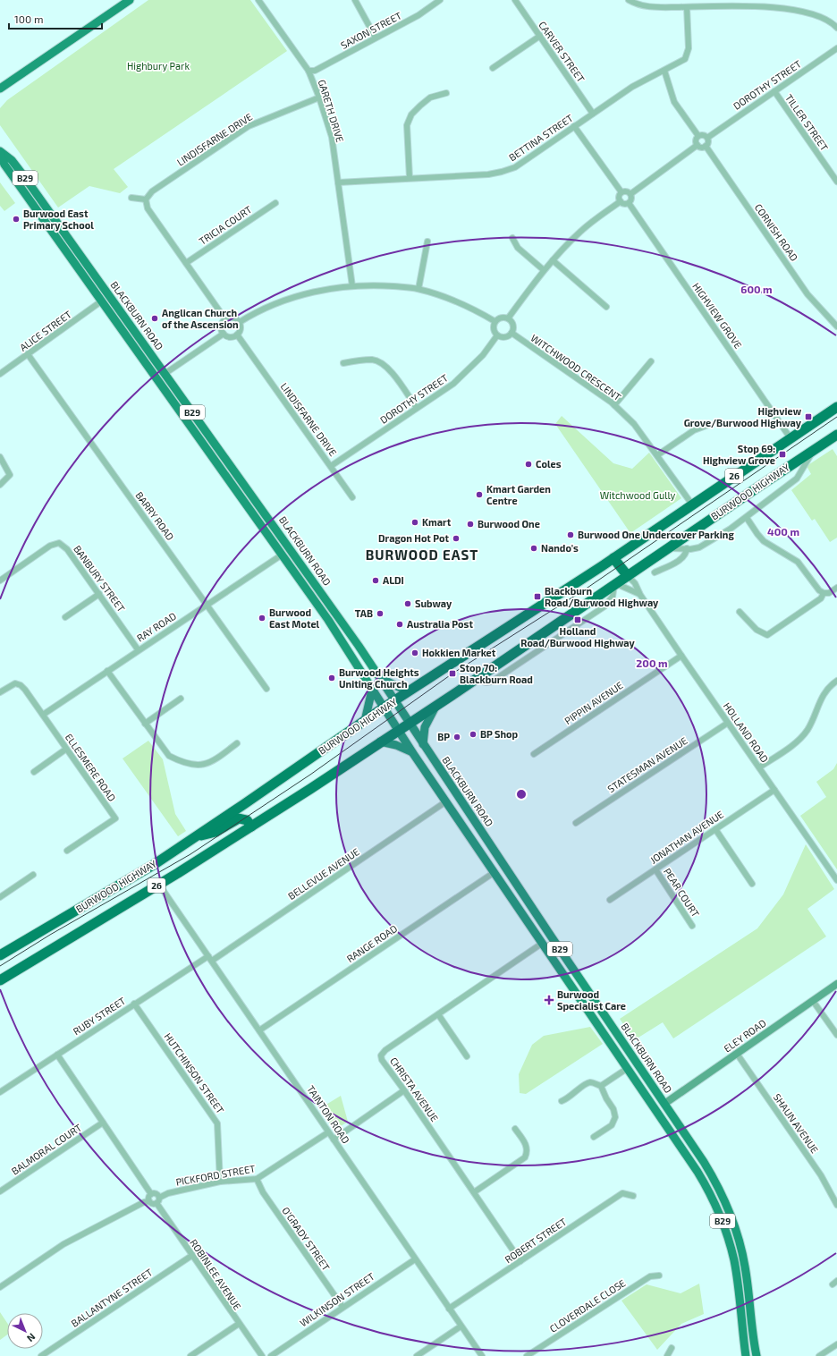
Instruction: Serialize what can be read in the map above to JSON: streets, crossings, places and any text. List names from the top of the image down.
{
  "streets": {
    "highway": ["26", "BURWOOD HIGHWAY"],
    "main road": ["B29", "BLACKBURN ROAD", "ELEY ROAD"],
    "street": [
      "SAXON STREET",
      "CARVER STREET",
      "DOROTHY STREET",
      "GARETH DRIVE",
      "TILLER STREET",
      "BETTINA STREET",
      "LINDISFARNE DRIVE",
      "TRICIA COURT",
      "CORNISH ROAD",
      "HIGHVIEW GROVE",
      "ALICE STREET",
      "WITCHWOOD CRESCENT",
      "BARRY ROAD",
      "BANBURY STREET",
      "RAY ROAD",
      "PIPPIN AVENUE",
      "HOLLAND ROAD",
      "STATESMAN AVENUE",
      "ELLESMERE ROAD",
      "JONATHAN AVENUE",
      "BELLEVUE AVENUE",
      "PEAR COURT",
      "RANGE ROAD",
      "RUBY STREET",
      "HUTCHINSON STREET",
      "CHRISTA AVENUE",
      "TAINTON ROAD",
      "SHAUN AVENUE",
      "BALMORAL COURT",
      "PICKFORD STREET",
      "O'GRADY STREET",
      "ROBERT STREET",
      "ROBINLEE AVENUE",
      "BALLANTYNE STREET",
      "WILKINSON STREET",
      "CLOVERDALE CLOSE"
    ]
  },
  "crossings": [
    ["SAXON STREET", "GARETH DRIVE"],
    ["CARVER STREET", "BETTINA STREET"],
    ["DOROTHY STREET", "TILLER STREET"],
    ["DOROTHY STREET", "LINDISFARNE DRIVE"],
    ["DOROTHY STREET", "CORNISH ROAD"],
    ["DOROTHY STREET", "WITCHWOOD CRESCENT"],
    ["GARETH DRIVE", "BETTINA STREET"],
    ["GARETH DRIVE", "LINDISFARNE DRIVE"],
    ["BLACKBURN ROAD", "ALICE STREET"],
    ["BLACKBURN ROAD", "BURWOOD HIGHWAY"],
    ["BLACKBURN ROAD", "RAY ROAD"],
    ["BLACKBURN ROAD", "BELLEVUE AVENUE"],
    ["BLACKBURN ROAD", "RANGE ROAD"],
    ["BLACKBURN ROAD", "ELEY ROAD"],
    ["BLACKBURN ROAD", "CHRISTA AVENUE"],
    ["HIGHVIEW GROVE", "BURWOOD HIGHWAY"],
    ["ALICE STREET", "BARRY ROAD"],
    ["WITCHWOOD CRESCENT", "BURWOOD HIGHWAY"],
    ["BURWOOD HIGHWAY", "HOLLAND ROAD"],
    ["BURWOOD HIGHWAY", "TAINTON ROAD"],
    ["BARRY ROAD", "RAY ROAD"],
    ["BANBURY STREET", "RAY ROAD"],
    ["RAY ROAD", "ELLESMERE ROAD"],
    ["PIPPIN AVENUE", "HOLLAND ROAD"],
    ["HOLLAND ROAD", "STATESMAN AVENUE"],
    ["HOLLAND ROAD", "JONATHAN AVENUE"],
    ["JONATHAN AVENUE", "PEAR COURT"],
    ["BELLEVUE AVENUE", "RUBY STREET"],
    ["BELLEVUE AVENUE", "TAINTON ROAD"],
    ["RANGE ROAD", "TAINTON ROAD"],
    ["RUBY STREET", "HUTCHINSON STREET"],
    ["RUBY STREET", "TAINTON ROAD"],
    ["ELEY ROAD", "SHAUN AVENUE"],
    ["HUTCHINSON STREET", "PICKFORD STREET"],
    ["CHRISTA AVENUE", "ROBERT STREET"],
    ["TAINTON ROAD", "PICKFORD STREET"],
    ["TAINTON ROAD", "ROBERT STREET"],
    ["TAINTON ROAD", "WILKINSON STREET"],
    ["PICKFORD STREET", "O'GRADY STREET"],
    ["PICKFORD STREET", "ROBINLEE AVENUE"],
    ["O'GRADY STREET", "WILKINSON STREET"],
    ["ROBINLEE AVENUE", "BALLANTYNE STREET"]
  ],
  "districts": ["BURWOOD EAST"],
  "parks": ["Highbury Park", "Witchwood Gully"],
  "places": {
    "other": [
      "Burwood East Primary School",
      "Anglican Church of the Ascension",
      "Coles",
      "Kmart Garden Centre",
      "Kmart",
      "Burwood One",
      "Burwood One Undercover Parking",
      "Dragon Hot Pot",
      "Nando's",
      "ALDI",
      "Subway",
      "TAB",
      "Burwood East Motel",
      "Australia Post",
      "Hokkien Market",
      "Burwood Heights Uniting Church",
      "BP Shop",
      "BP"
    ],
    "transit": [
      "Highview Grove/Burwood Highway",
      "Stop 69: Highview Grove",
      "Blackburn Road/Burwood Highway",
      "Holland Road/Burwood Highway",
      "Stop 70: Blackburn Road"
    ],
    "health": ["Burwood Specialist Care"]
  },
  "scale_bar": "100 m",
  "north": "bottom right",
  "rings": ["600 m", "400 m", "200 m"]
}
